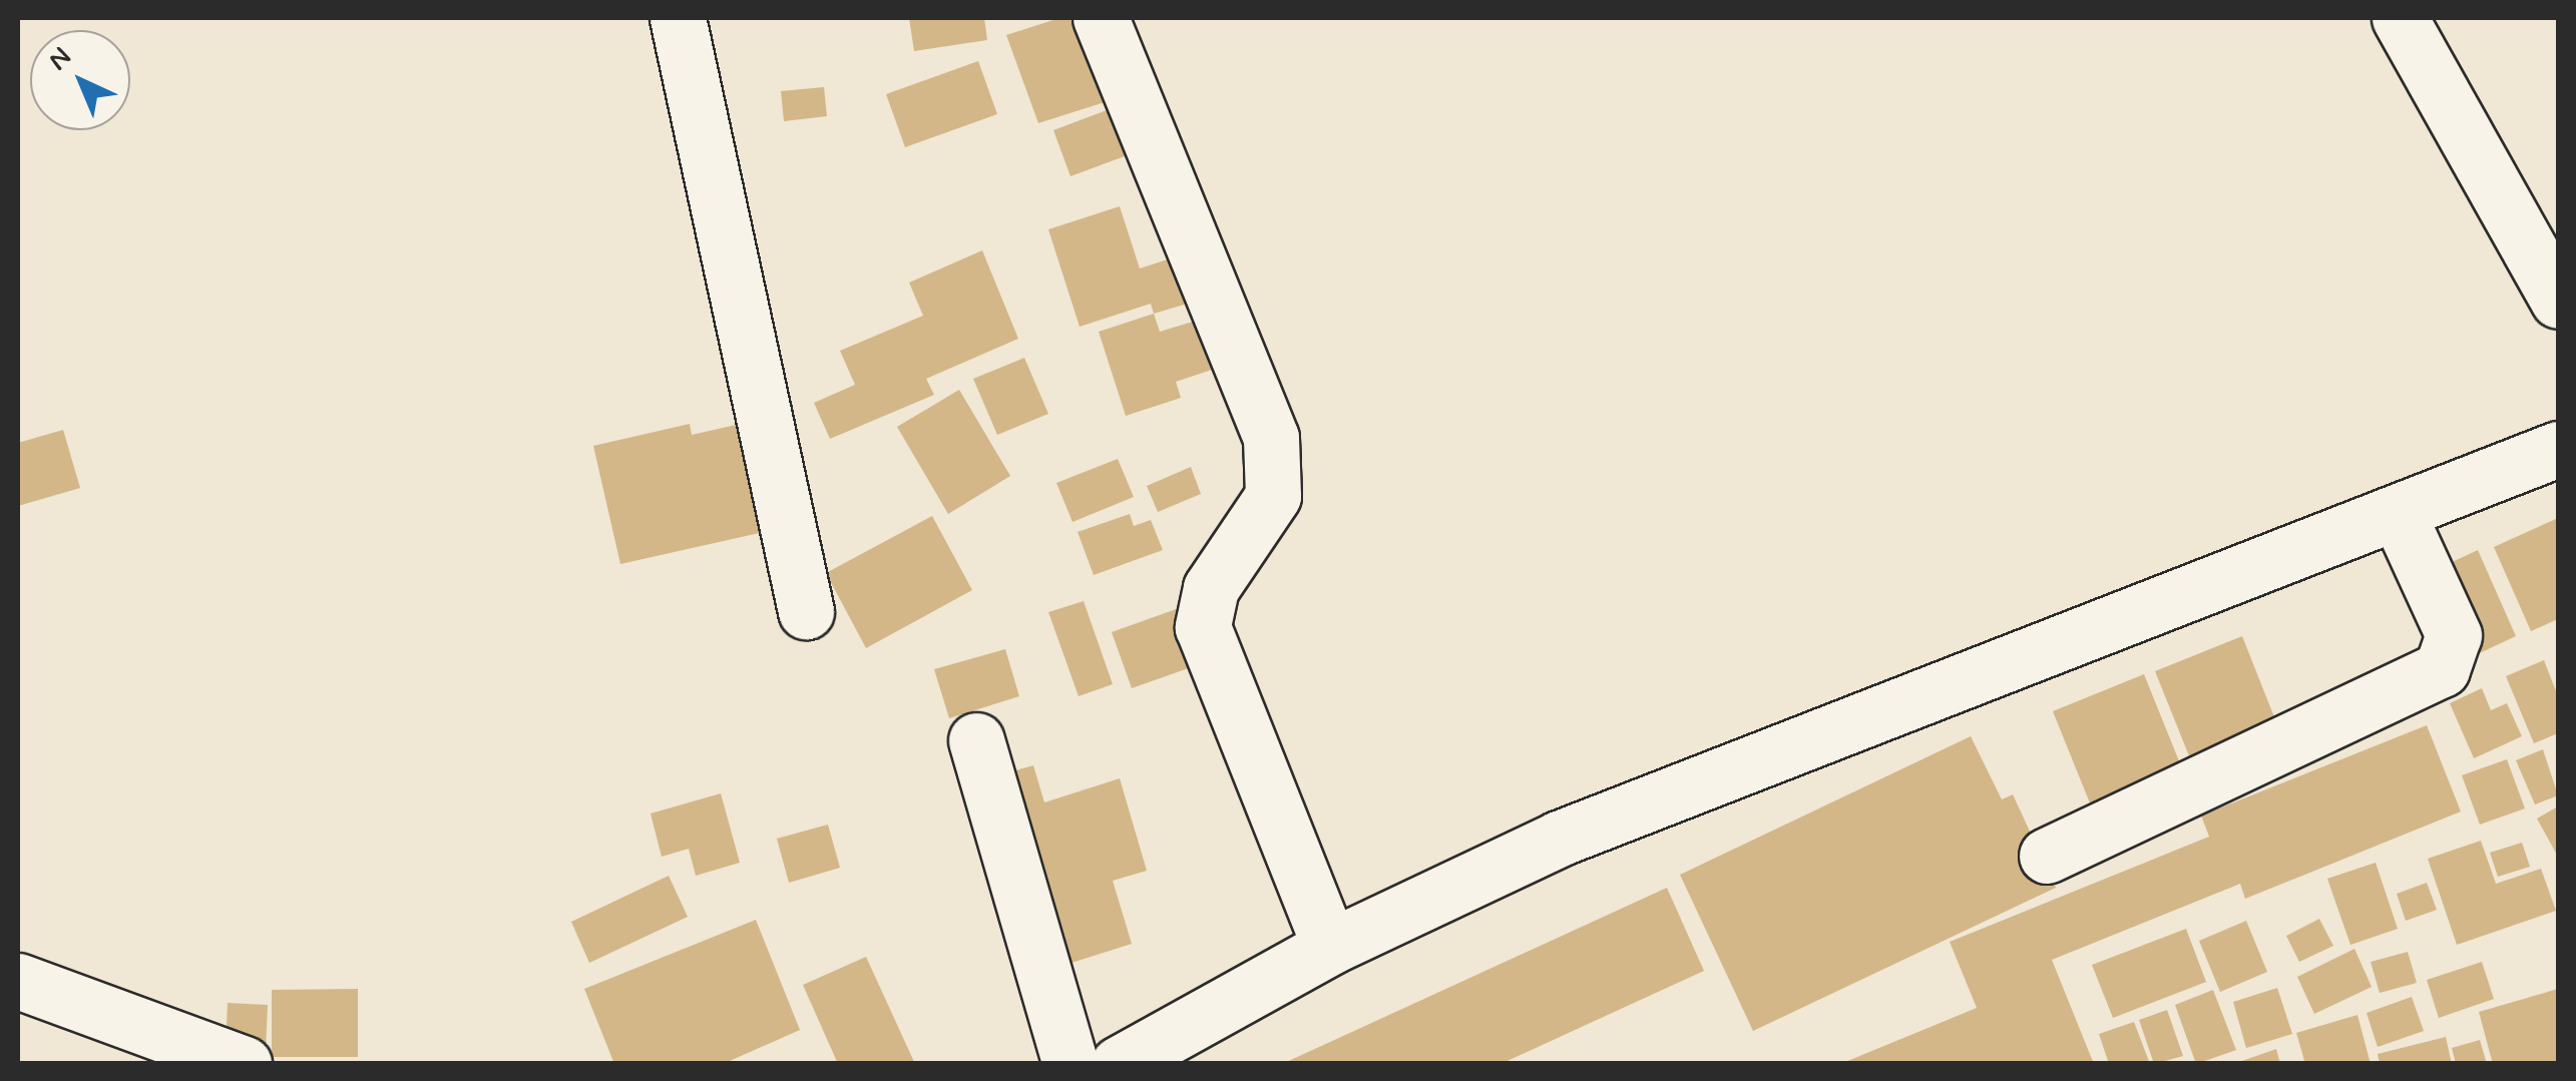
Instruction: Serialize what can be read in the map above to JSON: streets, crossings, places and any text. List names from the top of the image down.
{
  "north": "top left"
}
